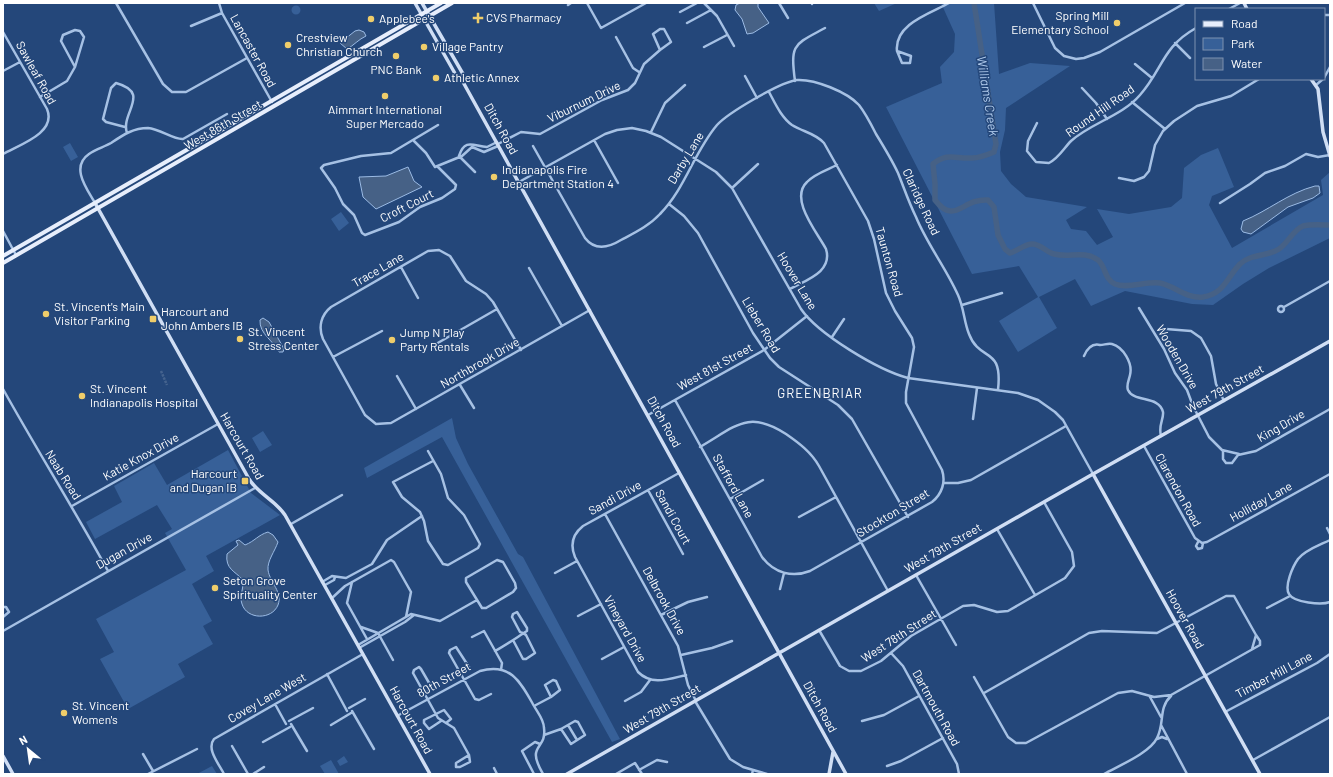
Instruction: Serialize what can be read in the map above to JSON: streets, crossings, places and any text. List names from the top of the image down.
{
  "streets": {
    "main road": [
      "West 86th Street",
      "Ditch Road",
      "West 79th Street",
      "Harcourt Road",
      "Hoover Road"
    ],
    "street": [
      "Lancaster Road",
      "Sawleaf Road",
      "Viburnum Drive",
      "Round Hill Road",
      "Darby Lane",
      "Claridge Road",
      "Croft Court",
      "Taunton Road",
      "Trace Lane",
      "Hoover Lane",
      "Lieber Road",
      "Wooden Drive",
      "Northbrook Drive",
      "West 81st Street",
      "King Drive",
      "Katie Knox Drive",
      "Naab Road",
      "Stafford Lane",
      "Clarendon Road",
      "Sandi Drive",
      "Holliday Lane",
      "Stockton Street",
      "Sandi Court",
      "Dugan Drive",
      "Delbrook Drive",
      "Vineyard Drive",
      "West 78th Street",
      "Timber Mill Lane",
      "80th Street",
      "Covey Lane West",
      "Dartmouth Road"
    ]
  },
  "crossings": [
    ["Lancaster Road", "West 86th Street"],
    ["Viburnum Drive", "Ditch Road"],
    ["West 86th Street", "Ditch Road"],
    ["West 86th Street", "Harcourt Road"],
    ["Ditch Road", "Hoover Lane"],
    ["Ditch Road", "Northbrook Drive"],
    ["Ditch Road", "West 81st Street"],
    ["Ditch Road", "West 79th Street"],
    ["Ditch Road", "Sandi Drive"],
    ["Darby Lane", "Claridge Road"],
    ["Darby Lane", "Taunton Road"],
    ["Darby Lane", "Hoover Lane"],
    ["Darby Lane", "Lieber Road"],
    ["Claridge Road", "Hoover Lane"],
    ["Taunton Road", "Hoover Lane"],
    ["Taunton Road", "Stockton Street"],
    ["Trace Lane", "Northbrook Drive"],
    ["Hoover Lane", "West 81st Street"],
    ["Hoover Lane", "West 79th Street"],
    ["Hoover Lane", "Stockton Street"],
    ["Hoover Lane", "Hoover Road"],
    ["Lieber Road", "West 81st Street"],
    ["Lieber Road", "Stockton Street"],
    ["Wooden Drive", "West 79th Street"],
    ["Wooden Drive", "King Drive"],
    ["West 81st Street", "Stafford Lane"],
    ["West 79th Street", "King Drive"],
    ["West 79th Street", "Clarendon Road"],
    ["West 79th Street", "Delbrook Drive"],
    ["West 79th Street", "Hoover Road"],
    ["West 79th Street", "West 78th Street"],
    ["Harcourt Road", "Katie Knox Drive"],
    ["Harcourt Road", "Dugan Drive"],
    ["Harcourt Road", "80th Street"],
    ["Harcourt Road", "Covey Lane West"],
    ["Katie Knox Drive", "Naab Road"],
    ["Naab Road", "Dugan Drive"],
    ["Stafford Lane", "Stockton Street"],
    ["Clarendon Road", "Holliday Lane"],
    ["Sandi Drive", "Sandi Court"],
    ["Sandi Drive", "Delbrook Drive"],
    ["Sandi Drive", "Vineyard Drive"],
    ["Hoover Road", "Timber Mill Lane"],
    ["West 78th Street", "Dartmouth Road"]
  ],
  "districts": ["GREENBRIAR"],
  "water": ["Williams Creek"],
  "places": {
    "health": ["CVS Pharmacy"],
    "other": [
      "Applebee's",
      "Spring Mill Elementary School",
      "Crestview Christian Church",
      "Village Pantry",
      "PNC Bank",
      "Athletic Annex",
      "Aimmart International Super Mercado",
      "Indianapolis Fire Department Station 4",
      "St. Vincent's Main Visitor Parking",
      "St. Vincent Stress Center",
      "Jump N Play Party Rentals",
      "St. Vincent Indianapolis Hospital",
      "Seton Grove Spirituality Center",
      "St. Vincent Women's"
    ],
    "transit": ["Harcourt and John Ambers IB", "Harcourt and Dugan IB"]
  },
  "legend": ["Road", "Park", "Water"],
  "north": "top left"
}
